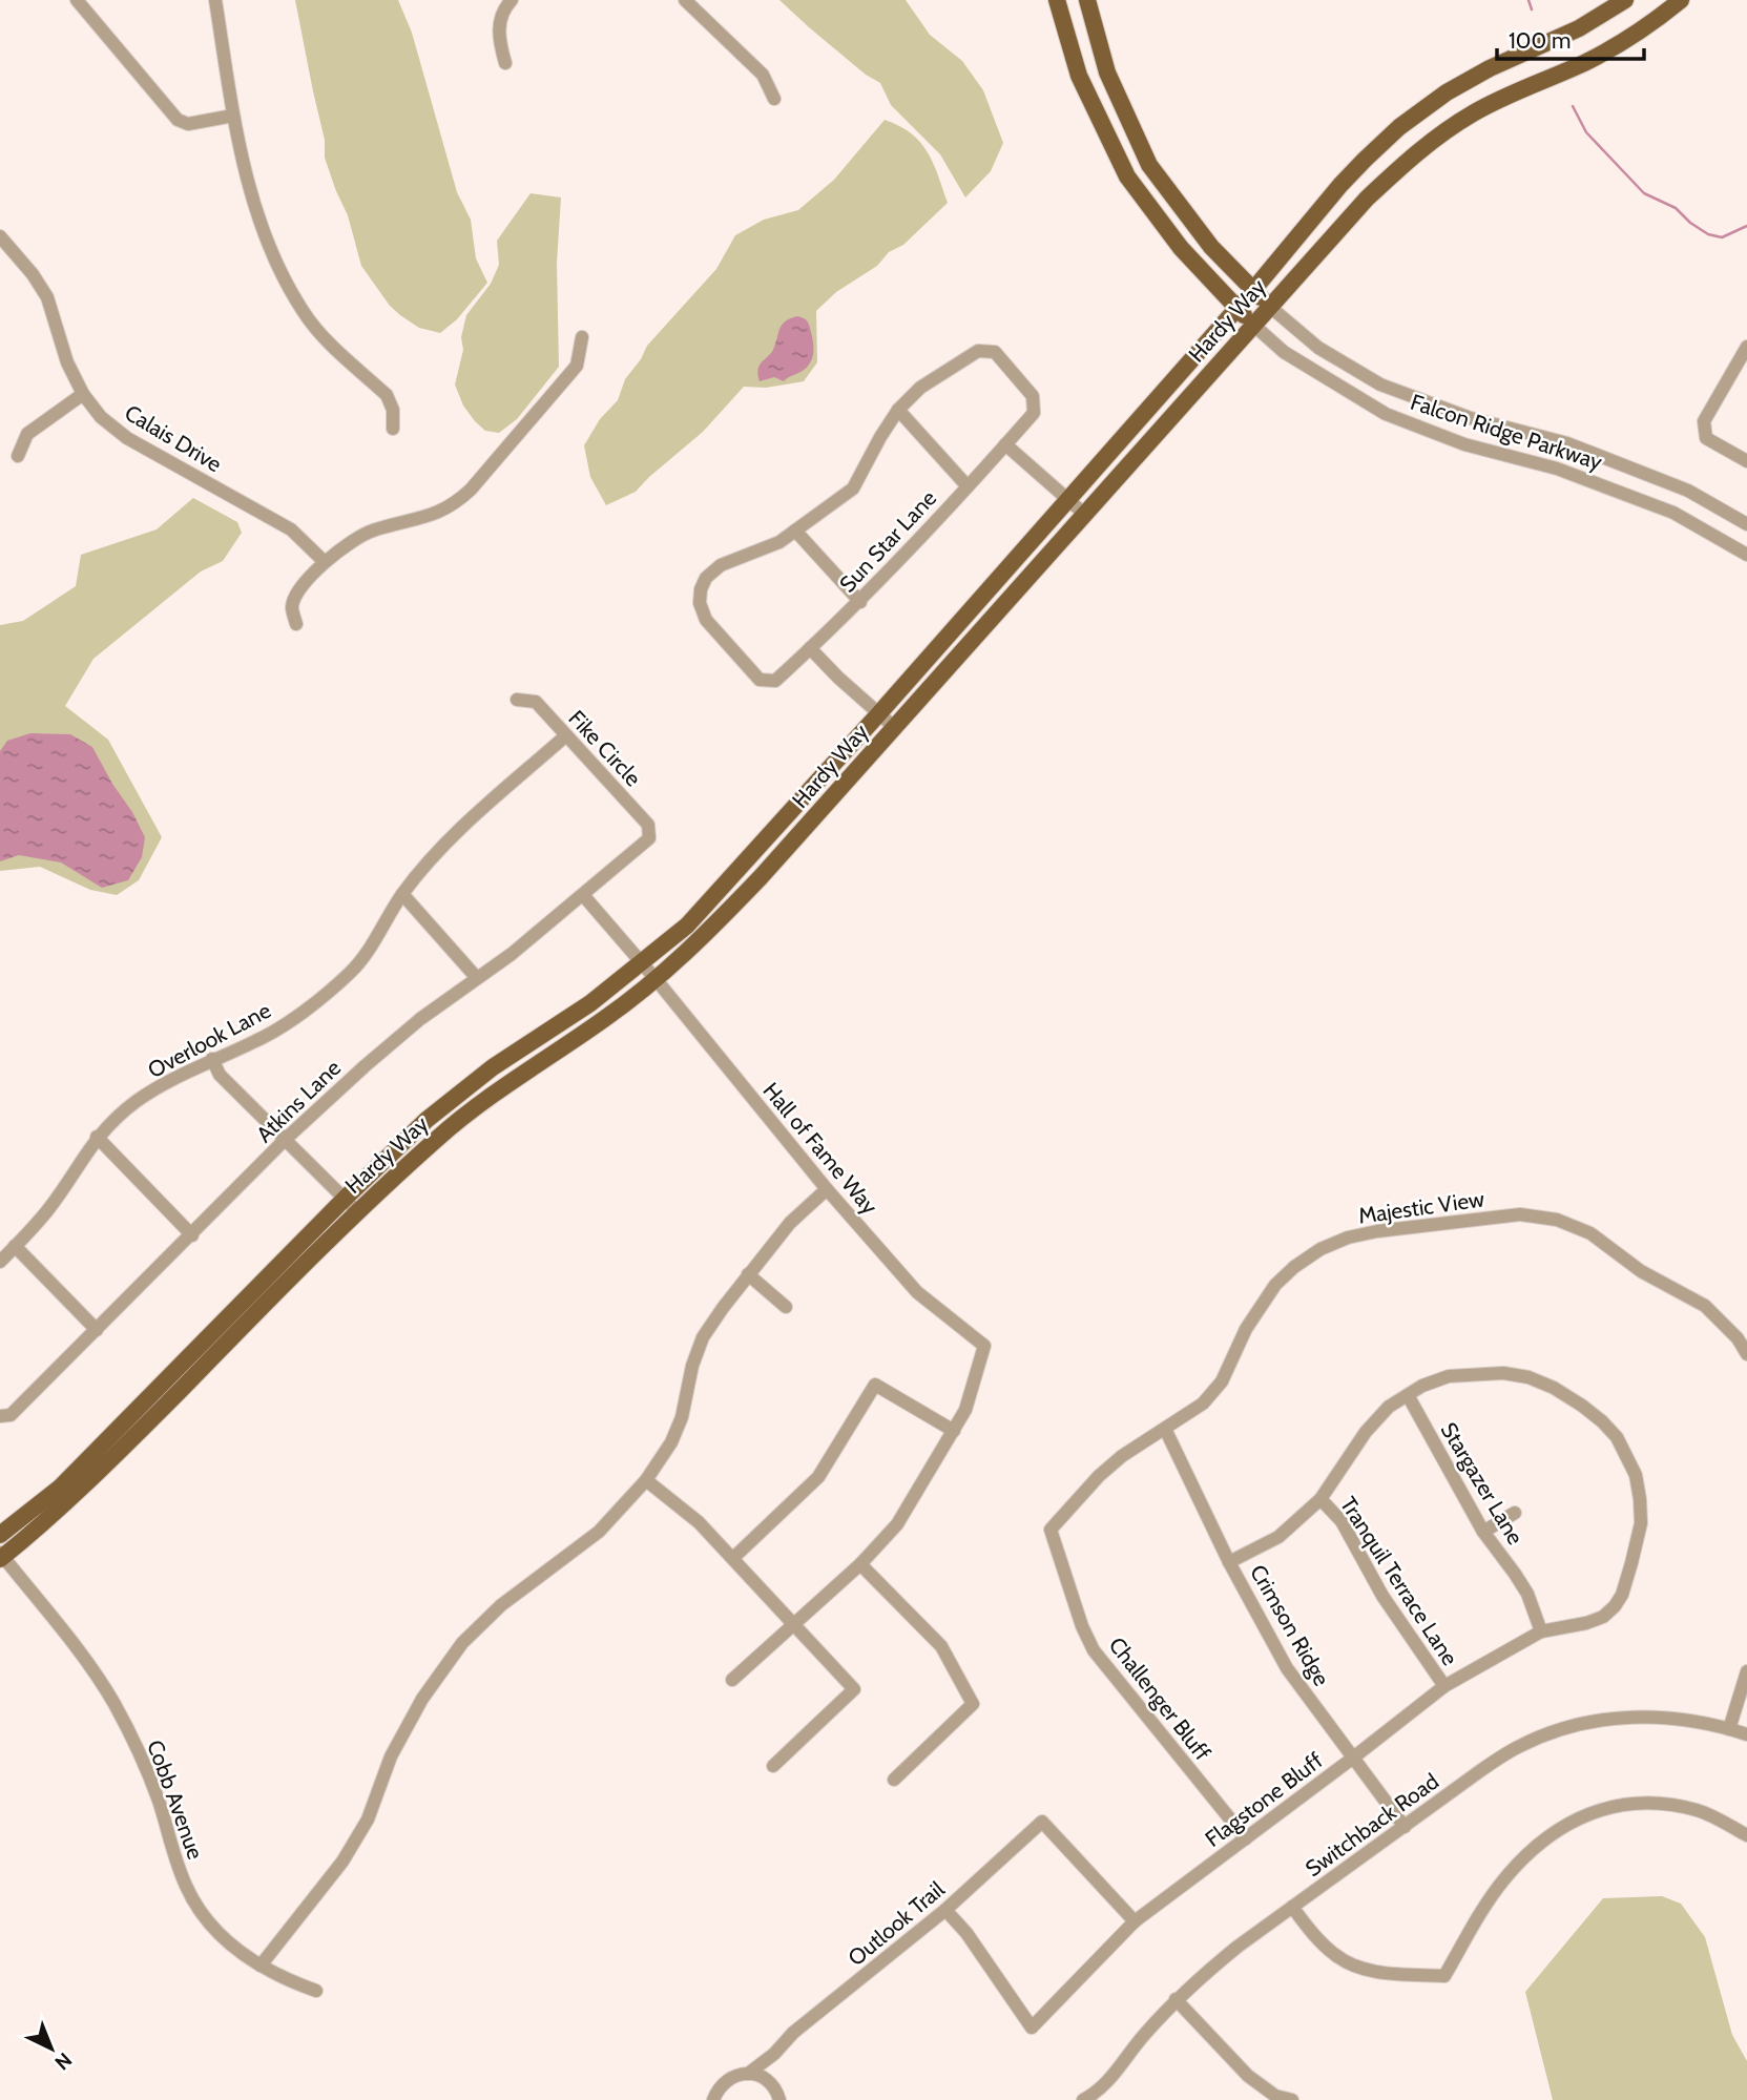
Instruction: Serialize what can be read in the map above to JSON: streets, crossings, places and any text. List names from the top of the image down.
{
  "streets": {
    "main road": ["Hardy Way", "Falcon Ridge Parkway"],
    "street": [
      "Calais Drive",
      "Sun Star Lane",
      "Fike Circle",
      "Overlook Lane",
      "Atkins Lane",
      "Hall of Fame Way",
      "Majestic View",
      "Stargazer Lane",
      "Tranquil Terrace Lane",
      "Crimson Ridge",
      "Challenger Bluff",
      "Cobb Avenue",
      "Flagstone Bluff",
      "Switchback Road",
      "Outlook Trail"
    ]
  },
  "crossings": [
    ["Hardy Way", "Falcon Ridge Parkway"],
    ["Hardy Way", "Hall of Fame Way"],
    ["Hardy Way", "Cobb Avenue"],
    ["Fike Circle", "Overlook Lane"],
    ["Fike Circle", "Atkins Lane"],
    ["Atkins Lane", "Hall of Fame Way"],
    ["Majestic View", "Crimson Ridge"],
    ["Majestic View", "Challenger Bluff"],
    ["Stargazer Lane", "Flagstone Bluff"],
    ["Tranquil Terrace Lane", "Flagstone Bluff"],
    ["Crimson Ridge", "Flagstone Bluff"],
    ["Crimson Ridge", "Switchback Road"],
    ["Challenger Bluff", "Flagstone Bluff"],
    ["Flagstone Bluff", "Outlook Trail"]
  ],
  "scale_bar": "100 m",
  "north": "bottom right"
}
